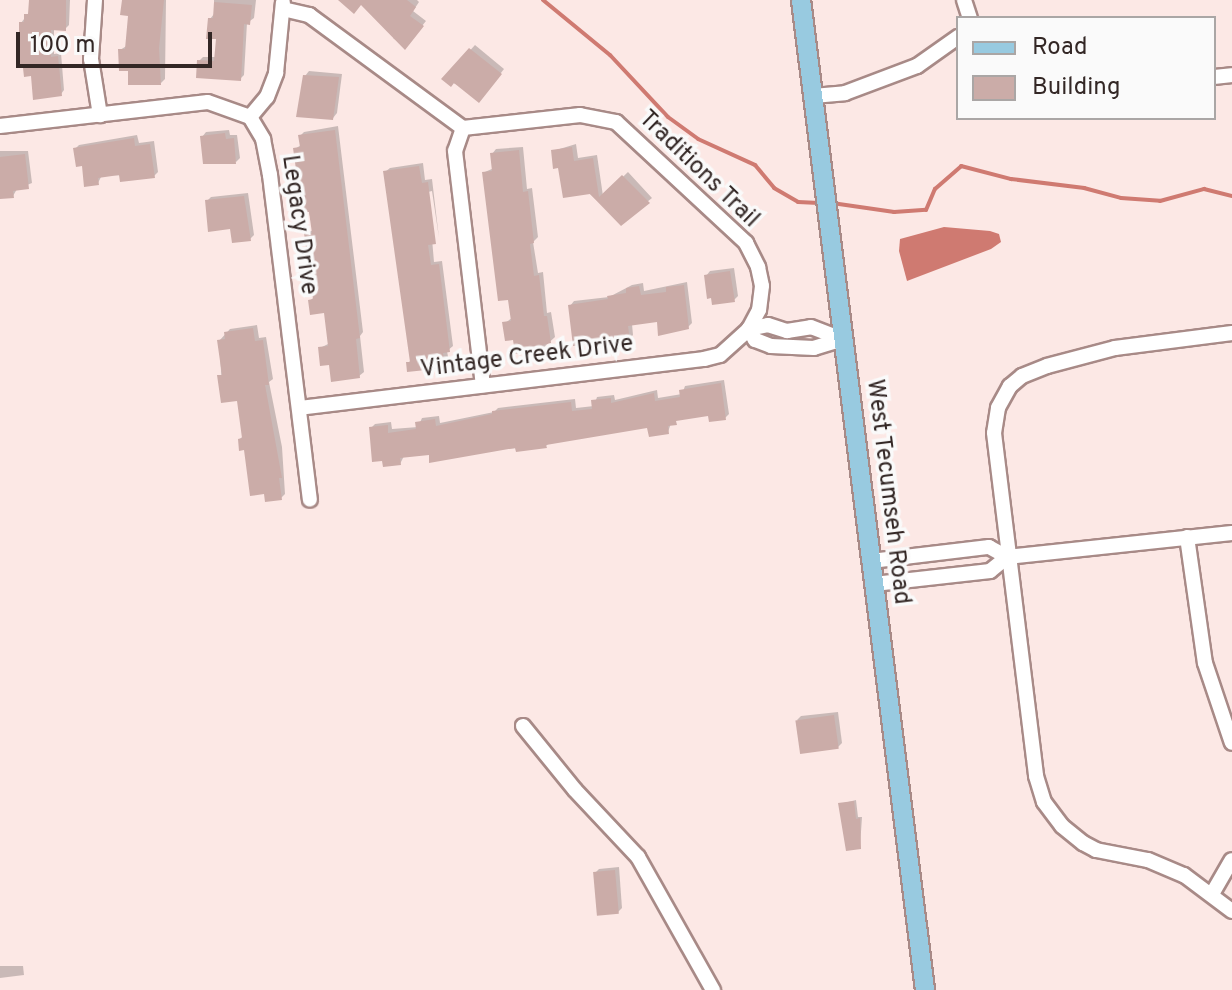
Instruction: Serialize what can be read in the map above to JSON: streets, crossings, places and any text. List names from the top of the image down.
{
  "streets": {
    "main road": ["West Tecumseh Road"],
    "street": ["Traditions Trail", "Legacy Drive", "Vintage Creek Drive"]
  },
  "crossings": [
    ["Traditions Trail", "Vintage Creek Drive"],
    ["Legacy Drive", "Vintage Creek Drive"]
  ],
  "legend": ["Road", "Building"],
  "scale_bar": "100 m"
}
